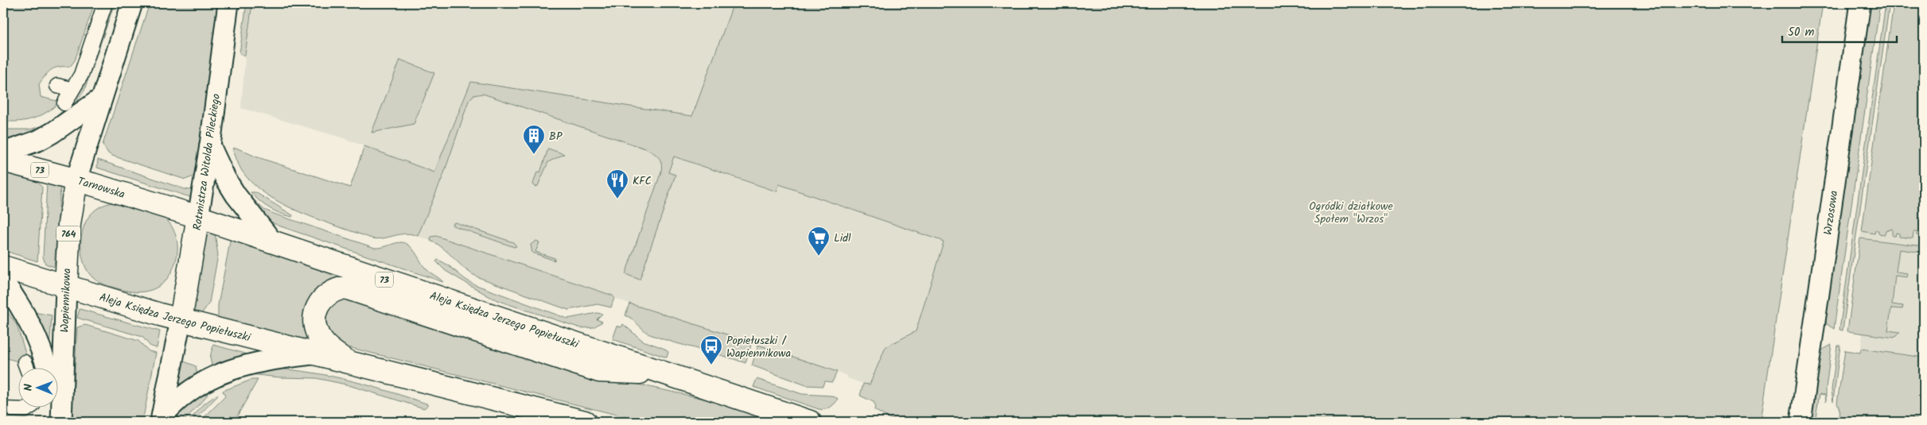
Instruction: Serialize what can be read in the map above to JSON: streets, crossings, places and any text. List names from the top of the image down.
{
  "streets": {
    "main road": [
      "Rotmistrza Witolda Pileckiego",
      "73",
      "Tarnowska",
      "Wrzosowa",
      "764",
      "Wapiennikowa",
      "Aleja Księdza Jerzego Popiełuszki"
    ]
  },
  "crossings": [
    ["Rotmistrza Witolda Pileckiego", "Tarnowska"],
    ["Rotmistrza Witolda Pileckiego", "Aleja Księdza Jerzego Popiełuszki"],
    ["Tarnowska", "764"],
    ["Tarnowska", "Wapiennikowa"],
    ["Tarnowska", "Aleja Księdza Jerzego Popiełuszki"],
    ["764", "Wapiennikowa"],
    ["Wapiennikowa", "Aleja Księdza Jerzego Popiełuszki"]
  ],
  "parks": ["Ogródki działkowe Społem \"Wrzos\""],
  "places": {
    "building": ["BP"],
    "restaurant": ["KFC"],
    "supermarket": ["Lidl"],
    "bus stop": ["Popiełuszki / Wapiennikowa"]
  },
  "scale_bar": "50 m",
  "north": "left"
}
